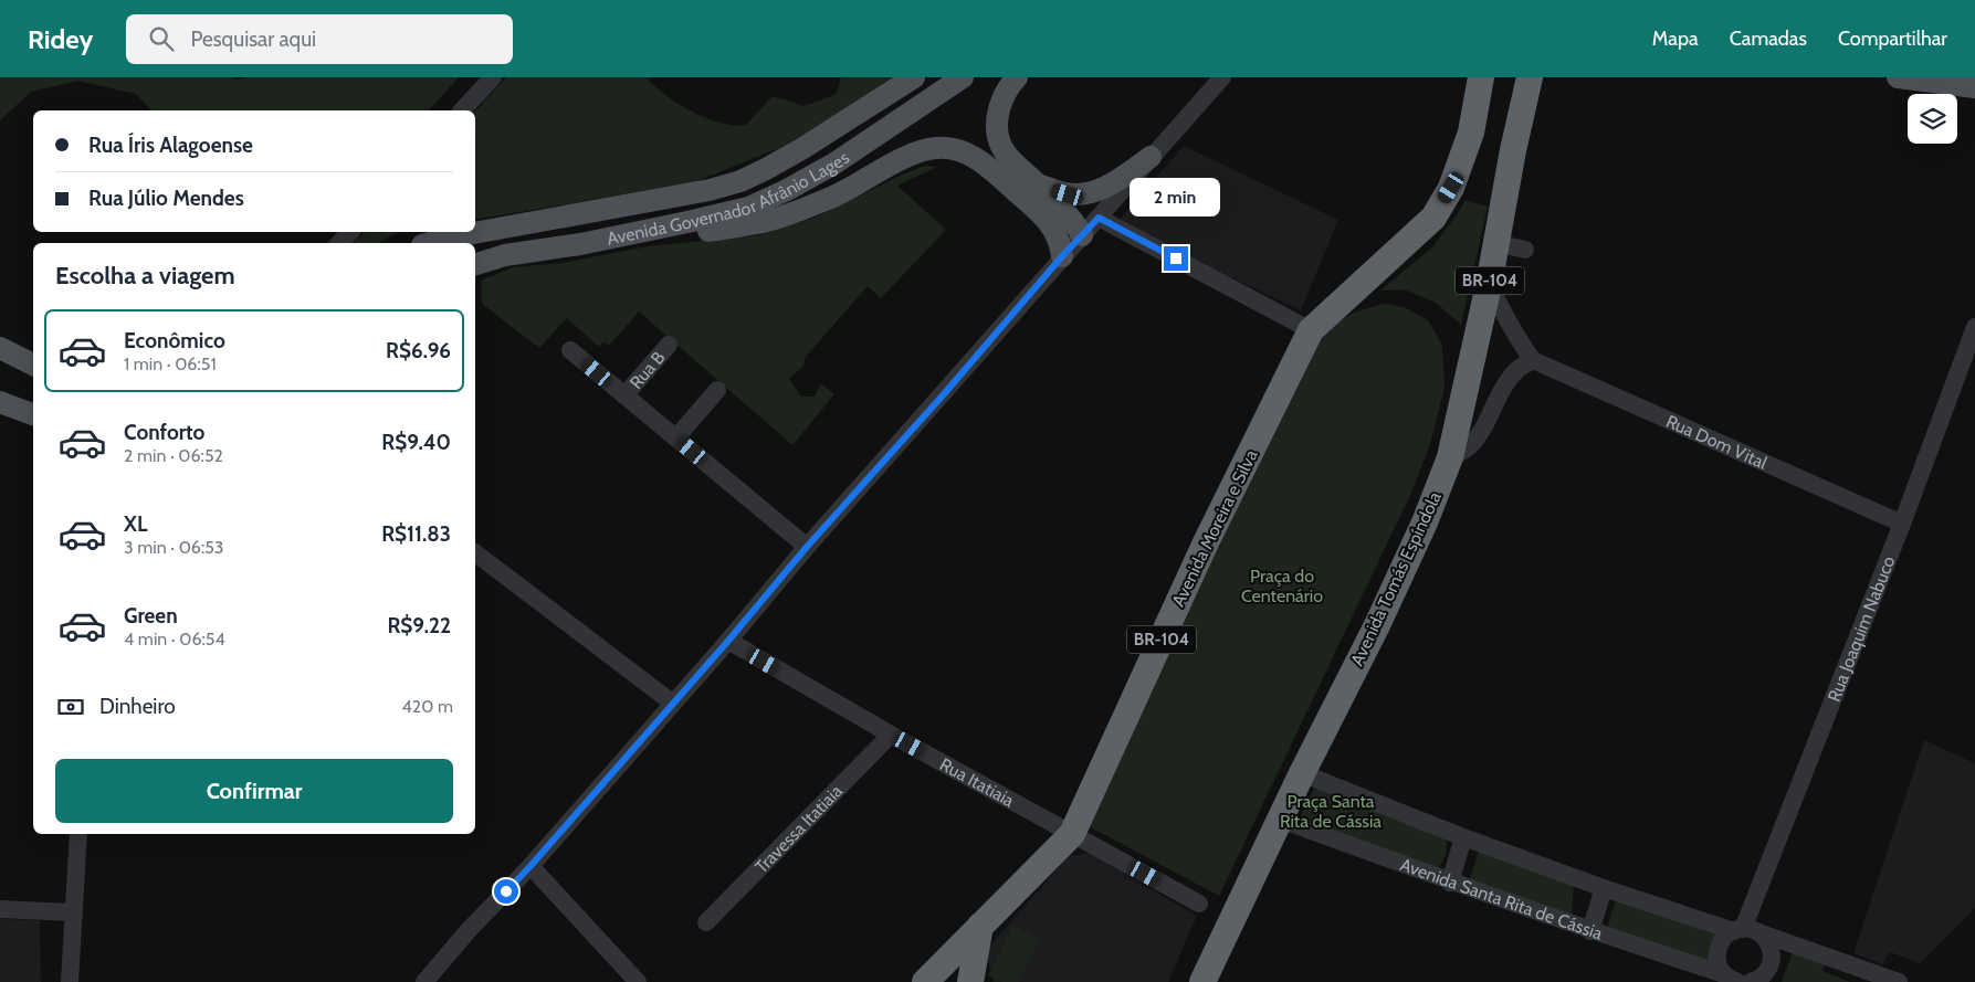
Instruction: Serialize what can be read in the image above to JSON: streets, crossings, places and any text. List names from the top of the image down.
{
  "streets": {
    "highway": ["BR-104", "Avenida Moreira e Silva", "Avenida Tomás Espíndola"],
    "main road": ["Avenida Governador Afrânio Lages"],
    "street": [
      "Rua B",
      "Rua Dom Vital",
      "Rua Joaquim Nabuco",
      "Rua Itatiaia",
      "Travessa Itatiaia",
      "Avenida Santa Rita de Cássia"
    ]
  },
  "crossings": [
    ["Rua Dom Vital", "Rua Joaquim Nabuco"],
    ["Avenida Moreira e Silva", "Rua Itatiaia"],
    ["Avenida Tomás Espíndola", "Avenida Santa Rita de Cássia"],
    ["Rua Joaquim Nabuco", "Avenida Santa Rita de Cássia"],
    ["Rua Itatiaia", "Travessa Itatiaia"]
  ],
  "parks": ["Praça do Centenário", "Praça Santa Rita de Cássia"],
  "page": {
    "header": "Ridey",
    "search": "Pesquisar aqui",
    "nav": ["Mapa", "Camadas", "Compartilhar"],
    "banner": ["Rua Íris Alagoense", "Rua Júlio Mendes"],
    "bubble": "2 min",
    "heading": "Escolha a viagem",
    "list": [
      {
        "name": "Econômico",
        "note": "1 min · 06:51",
        "value": "R$6.96"
      },
      {
        "name": "Conforto",
        "note": "2 min · 06:52",
        "value": "R$9.40"
      },
      {
        "name": "XL",
        "note": "3 min · 06:53",
        "value": "R$11.83"
      },
      {
        "name": "Green",
        "note": "4 min · 06:54",
        "value": "R$9.22"
      }
    ],
    "pay": ["Dinheiro", "420 m"],
    "buttons": "Confirmar"
  }
}
